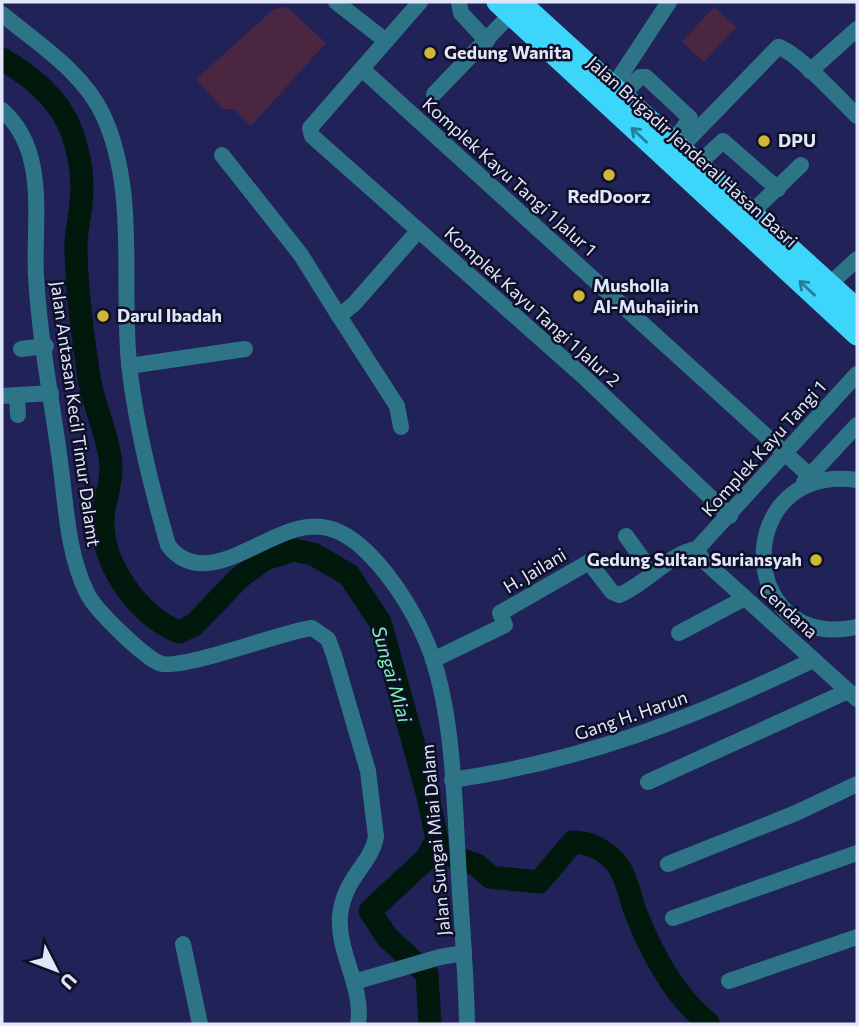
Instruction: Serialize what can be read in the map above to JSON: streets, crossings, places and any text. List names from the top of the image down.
{
  "streets": {
    "highway": ["Jalan Brigadir Jenderal Hasan Basri"],
    "street": [
      "Komplek Kayu Tangi 1 Jalur 1",
      "Komplek Kayu Tangi 1 Jalur 2",
      "Jalan Antasan Kecil Timur Dalamt",
      "Komplek Kayu Tangi 1",
      "H. Jailani",
      "Cendana",
      "Gang H. Harun",
      "Jalan Sungai Miai Dalam"
    ]
  },
  "crossings": [
    ["Komplek Kayu Tangi 1 Jalur 1", "Komplek Kayu Tangi 1 Jalur 2"],
    ["Komplek Kayu Tangi 1 Jalur 1", "Komplek Kayu Tangi 1"],
    ["Komplek Kayu Tangi 1 Jalur 2", "Komplek Kayu Tangi 1"],
    ["Komplek Kayu Tangi 1", "H. Jailani"],
    ["Komplek Kayu Tangi 1", "Cendana"],
    ["H. Jailani", "Cendana"],
    ["H. Jailani", "Jalan Sungai Miai Dalam"],
    ["Cendana", "Gang H. Harun"],
    ["Gang H. Harun", "Jalan Sungai Miai Dalam"]
  ],
  "water": ["Sungai Miai"],
  "places": [
    "Gedung Wanita",
    "DPU",
    "RedDoorz",
    "Musholla Al-Muhajirin",
    "Darul Ibadah",
    "Gedung Sultan Suriansyah"
  ],
  "north": "bottom right"
}
